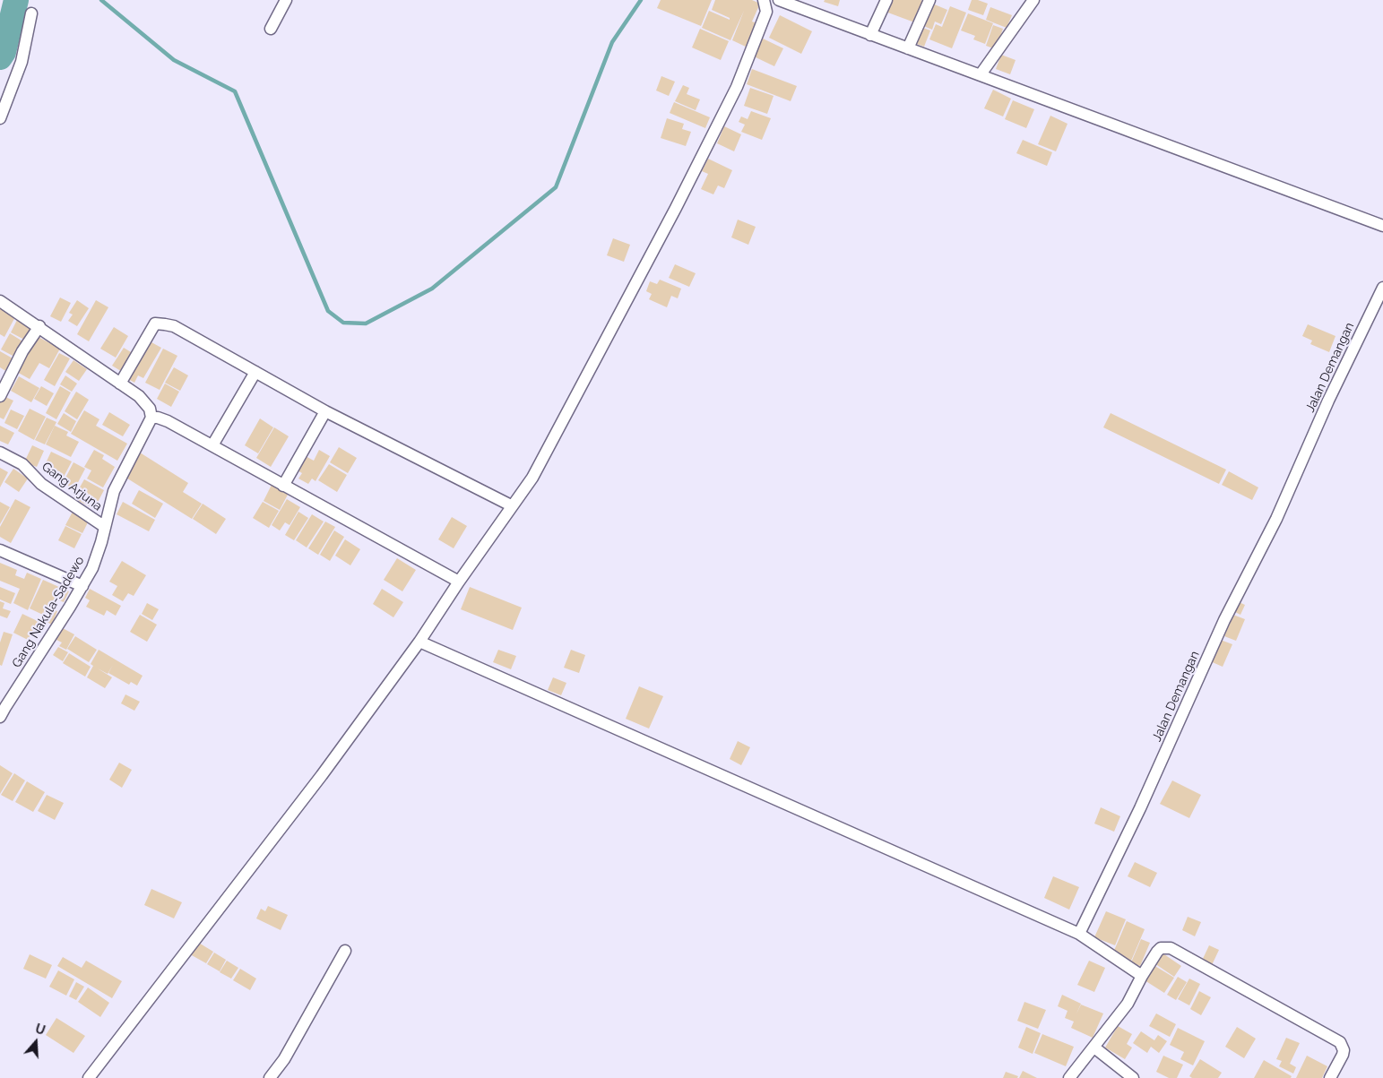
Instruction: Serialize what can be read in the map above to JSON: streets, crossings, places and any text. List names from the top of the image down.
{
  "streets": {
    "street": ["Jalan Demangan", "Gang Arjuna", "Gang Nakula-Sadewo"]
  },
  "crossings": [
    ["Gang Arjuna", "Gang Nakula-Sadewo"]
  ],
  "north": "top"
}
